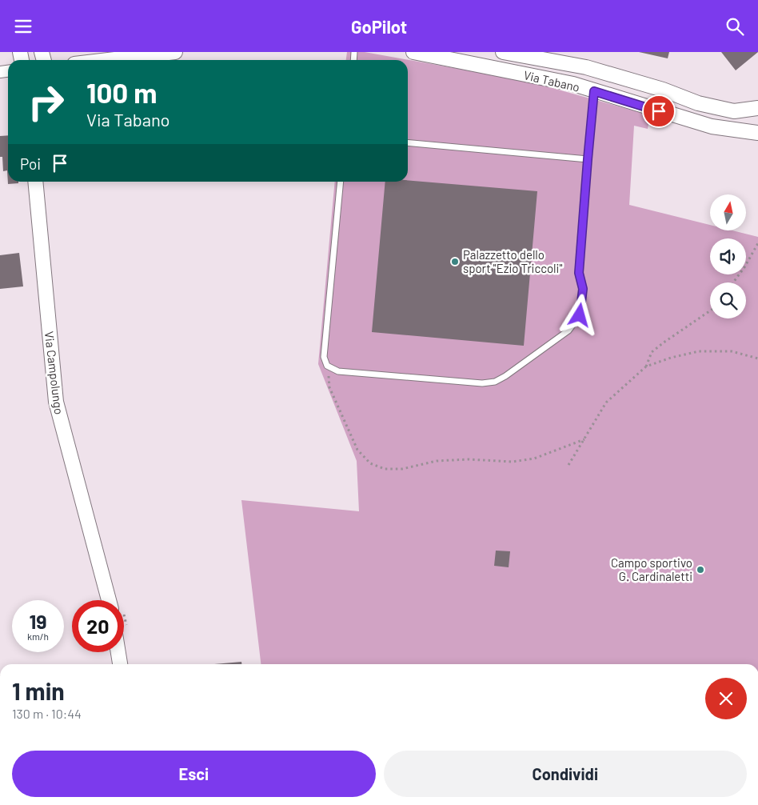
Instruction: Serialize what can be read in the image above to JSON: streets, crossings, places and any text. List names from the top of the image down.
{
  "streets": {
    "street": ["Via Tabano", "Via Campolungo"]
  },
  "places": ["Palazzetto dello sport \"Ezio Triccoli\"", "Campo sportivo G. Cardinaletti"],
  "north": "top",
  "page": {
    "header": "GoPilot",
    "turn": ["100 m", "Via Tabano"],
    "then": "Poi",
    "speed": "19 km/h",
    "limit": "20",
    "heading": ["1 min", "130 m · 10:44"],
    "buttons": ["Esci", "Condividi"]
  }
}
